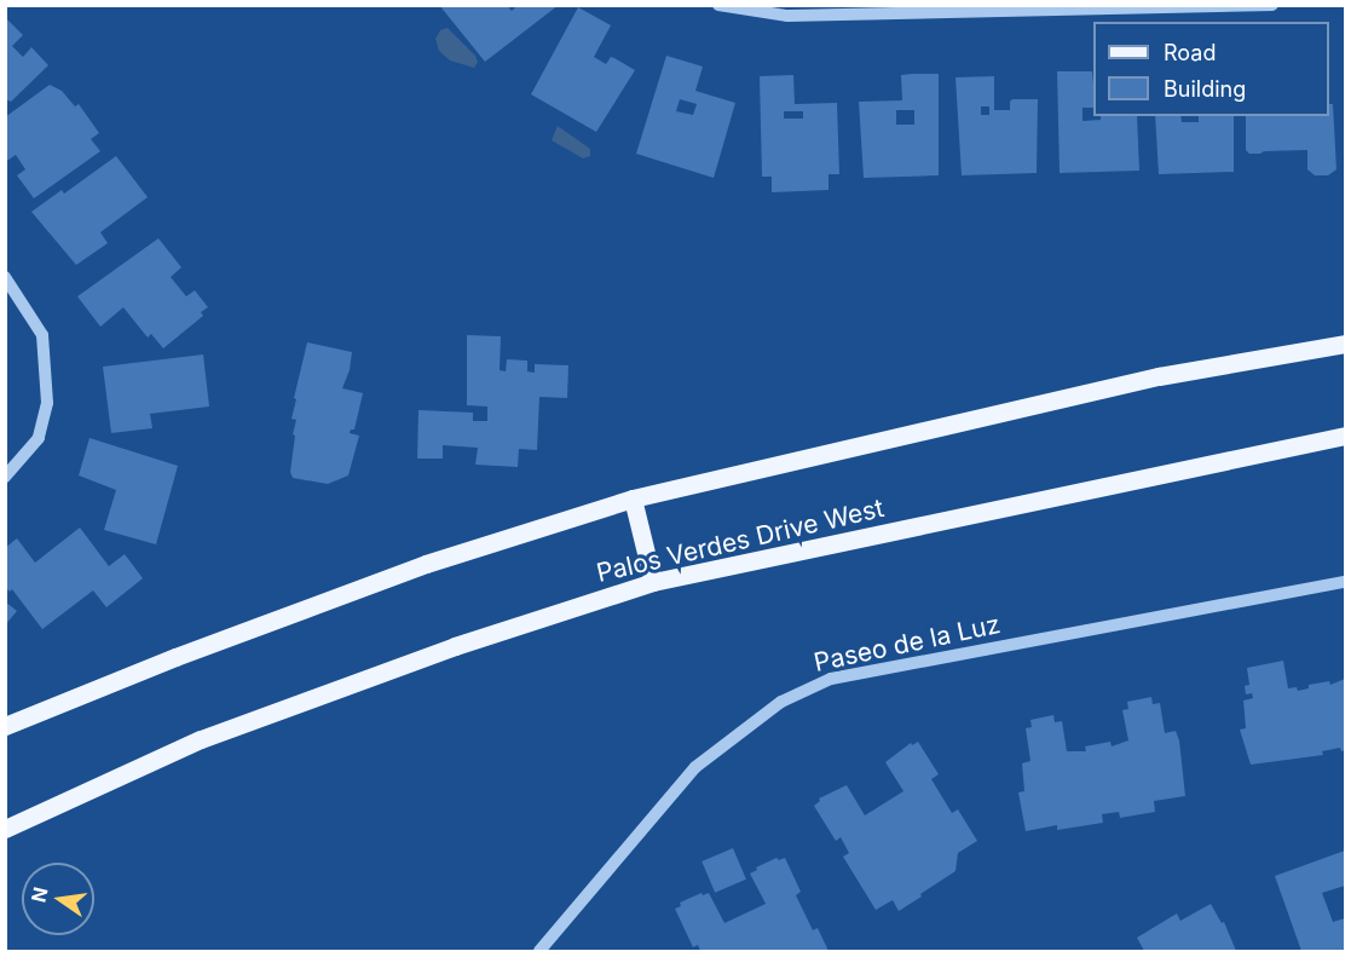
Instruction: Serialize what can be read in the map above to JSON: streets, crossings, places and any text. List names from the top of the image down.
{
  "streets": {
    "main road": ["Palos Verdes Drive West"],
    "street": ["Paseo de la Luz"]
  },
  "legend": ["Road", "Building"],
  "north": "left"
}
